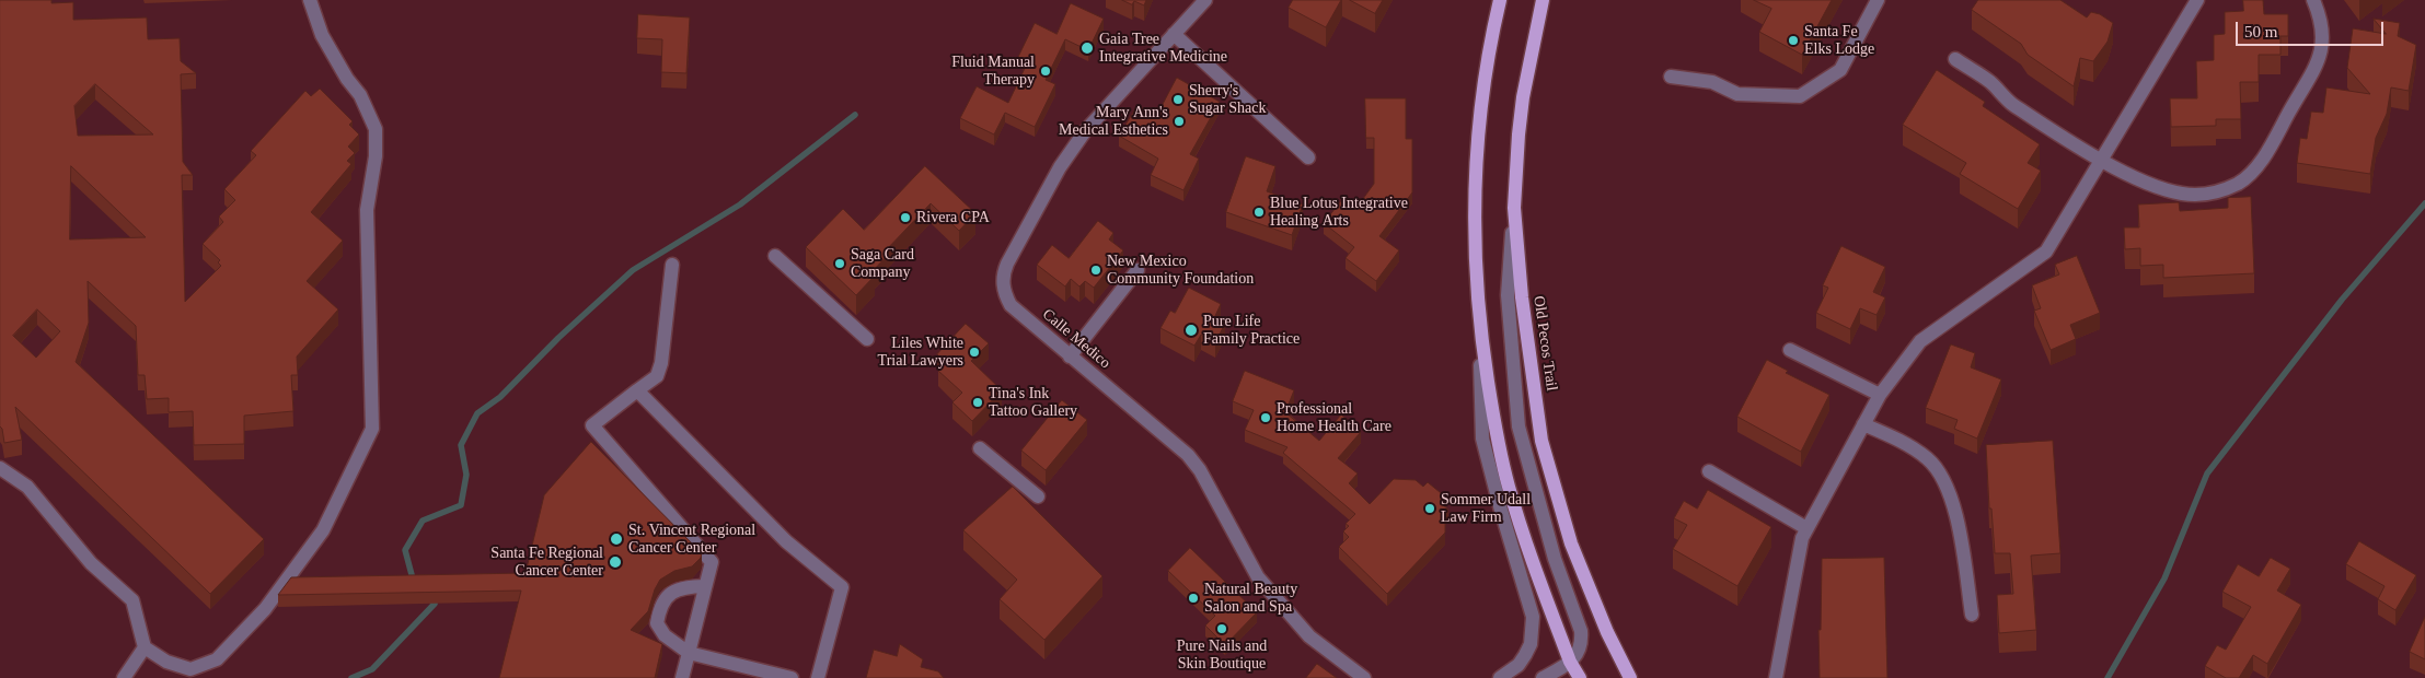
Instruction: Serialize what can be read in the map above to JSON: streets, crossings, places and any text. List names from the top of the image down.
{
  "streets": {
    "main road": ["Old Pecos Trail"],
    "street": ["Calle Medico"]
  },
  "places": [
    "Santa Fe Elks Lodge",
    "Gaia Tree Integrative Medicine",
    "Fluid Manual Therapy",
    "Sherry's Sugar Shack",
    "Mary Ann's Medical Esthetics",
    "Blue Lotus Integrative Healing Arts",
    "Rivera CPA",
    "Saga Card Company",
    "New Mexico Community Foundation",
    "Pure Life Family Practice",
    "Liles White Trial Lawyers",
    "Tina's Ink Tattoo Gallery",
    "Professional Home Health Care",
    "Sommer Udall Law Firm",
    "St. Vincent Regional Cancer Center",
    "Santa Fe Regional Cancer Center",
    "Natural Beauty Salon and Spa",
    "Pure Nails and Skin Boutique"
  ],
  "scale_bar": "50 m"
}
